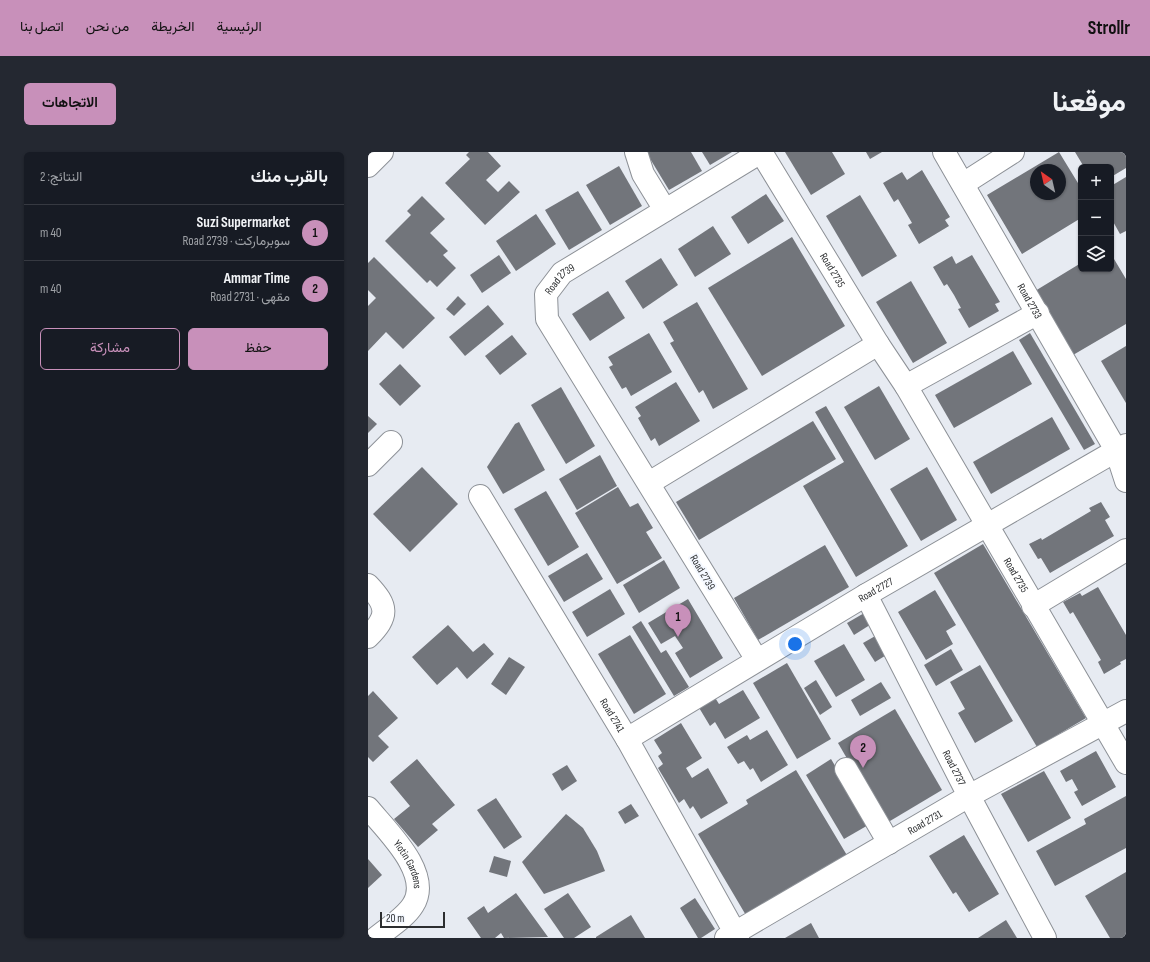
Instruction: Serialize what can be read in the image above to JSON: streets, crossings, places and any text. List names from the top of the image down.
{
  "streets": {
    "street": [
      "Road 2735",
      "Road 2739",
      "Road 2733",
      "Road 2727",
      "Road 2741",
      "Road 2737",
      "Road 2731",
      "Yiotin Gardens"
    ]
  },
  "crossings": [
    ["Road 2735", "Road 2739"],
    ["Road 2735", "Road 2727"],
    ["Road 2735", "Road 2731"],
    ["Road 2739", "Road 2727"],
    ["Road 2733", "Road 2727"],
    ["Road 2727", "Road 2741"],
    ["Road 2727", "Road 2737"],
    ["Road 2741", "Road 2731"],
    ["Road 2737", "Road 2731"]
  ],
  "scale_bar": "20 m",
  "north": "top left",
  "page": {
    "header": "Strollr",
    "nav": [
      "الرئيسية",
      "الخريطة",
      "من نحن",
      "اتصل بنا"
    ],
    "title": "موقعنا",
    "buttons": [
      "الاتجاهات",
      ["حفظ", "مشاركة"]
    ],
    "heading": ["بالقرب منك", "النتائج: 2"],
    "map_buttons": ["+", "−"],
    "list": [
      {
        "mark": "1",
        "name": "Suzi Supermarket",
        "note": "سوبرماركت · Road 2739",
        "value": "40 m"
      },
      {
        "mark": "2",
        "name": "Ammar Time",
        "note": "مقهى · Road 2731",
        "value": "40 m"
      }
    ],
    "pins": ["1", "2"],
    "scale": "20 m"
  }
}
